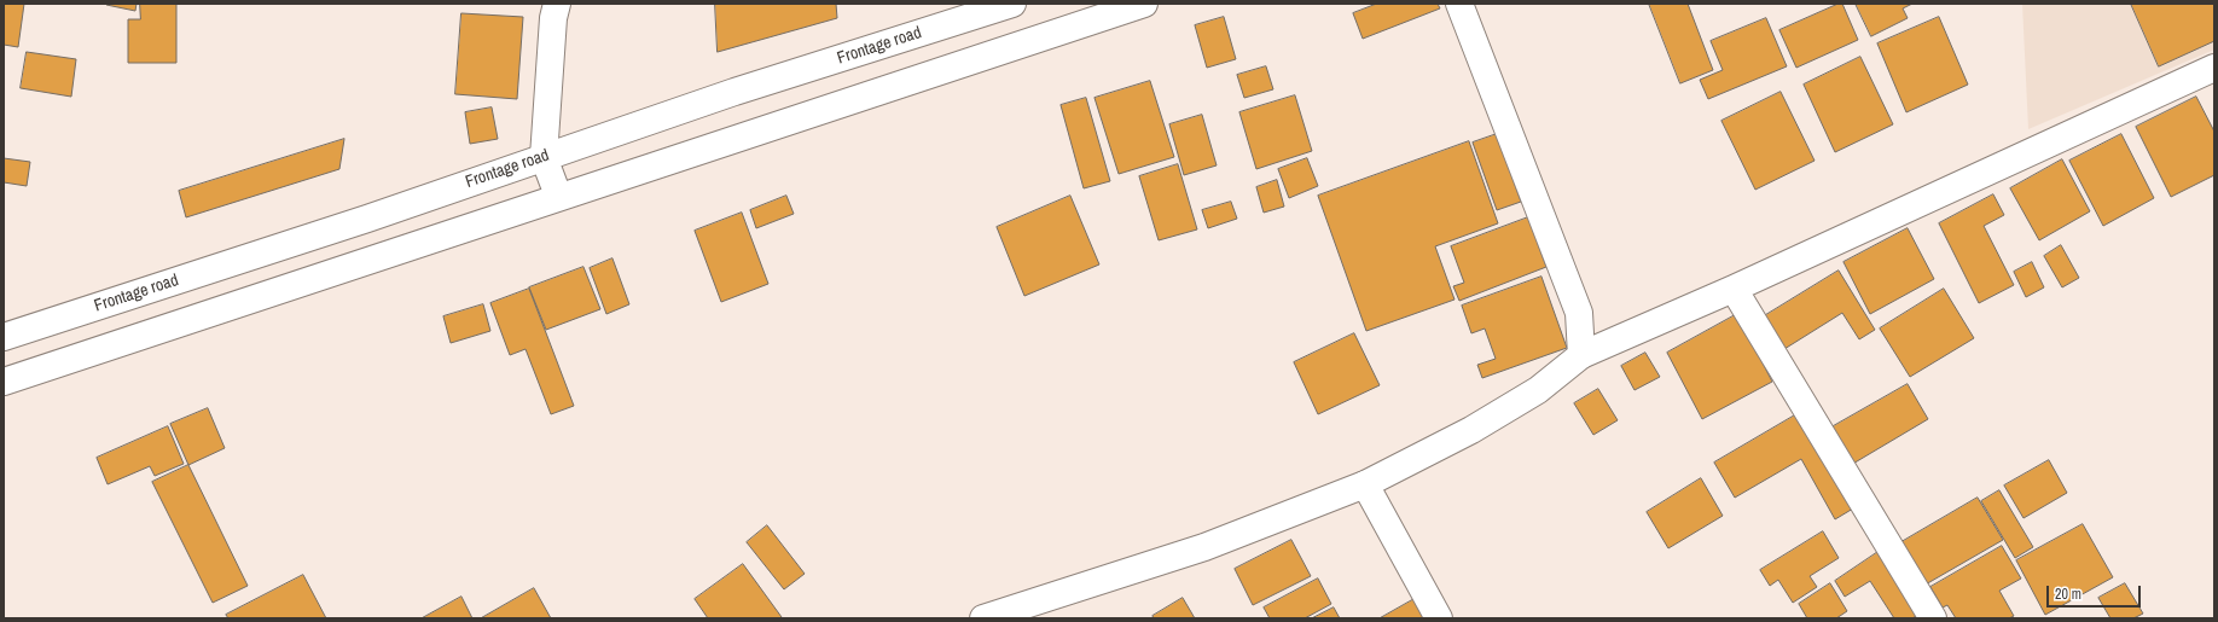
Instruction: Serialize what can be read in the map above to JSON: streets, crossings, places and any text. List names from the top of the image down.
{
  "streets": {
    "street": ["Frontage road"]
  },
  "scale_bar": "20 m"
}
